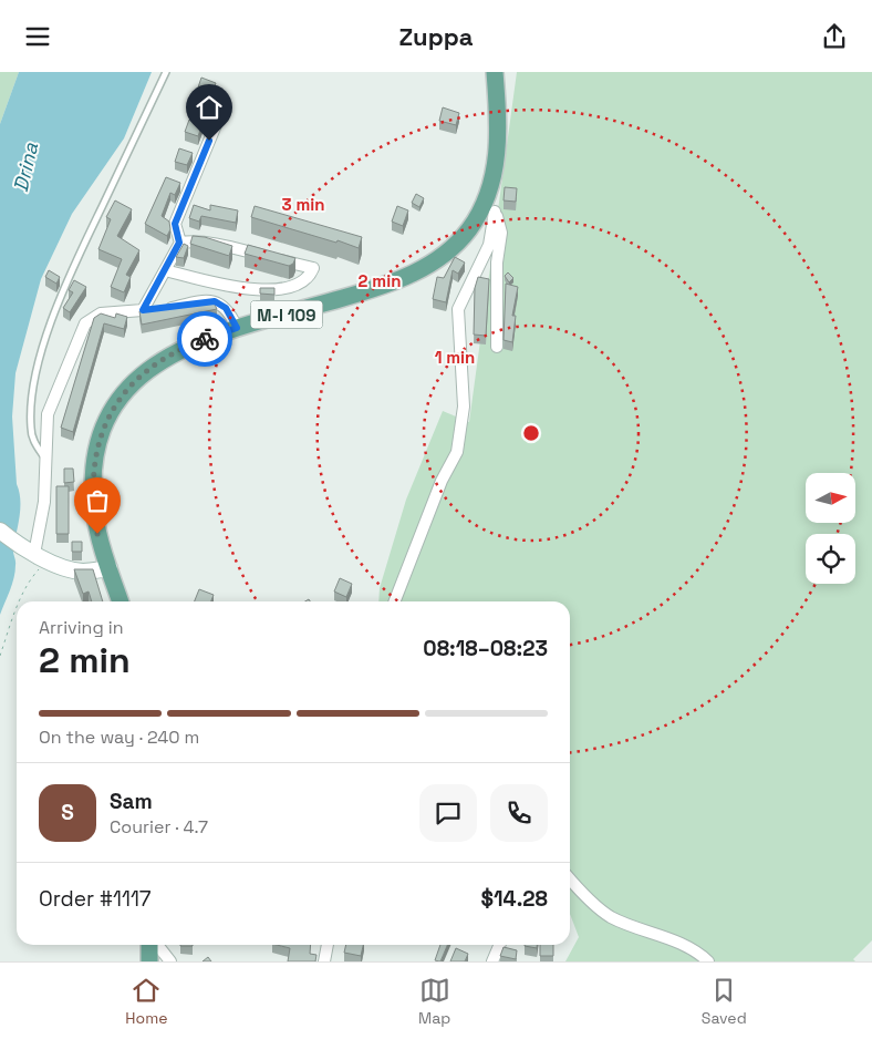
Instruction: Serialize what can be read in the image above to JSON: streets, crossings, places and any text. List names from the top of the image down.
{
  "streets": {
    "main road": ["M-I 109"]
  },
  "water": ["Drina"],
  "north": "right",
  "page": {
    "header": "Zuppa",
    "heading": ["2 min", "Arriving in", "08:18–08:23"],
    "panel": [
      "Sam",
      "Courier · 4.7",
      "Order #1117",
      "$14.28"
    ],
    "bar": "On the way · 240 m",
    "round": "S",
    "tabs": ["Home", "Map", "Saved"]
  },
  "rings": ["3 min", "2 min", "1 min"]
}
